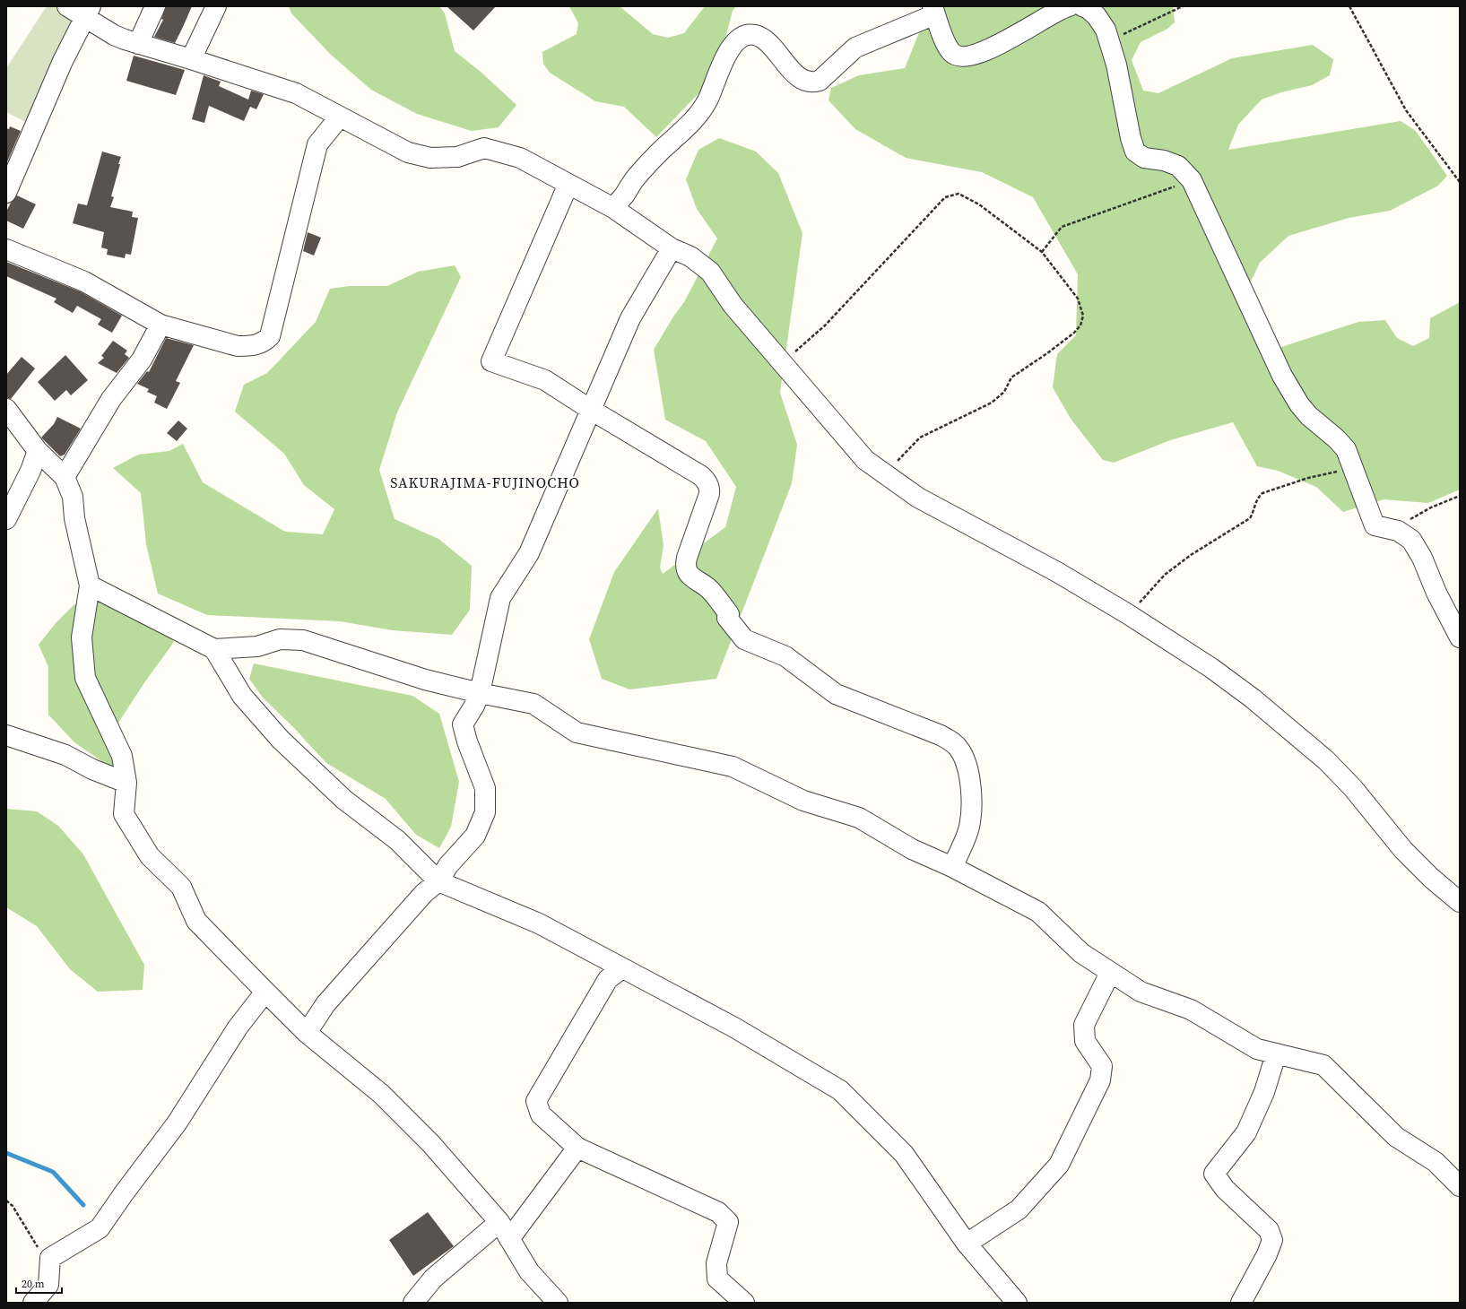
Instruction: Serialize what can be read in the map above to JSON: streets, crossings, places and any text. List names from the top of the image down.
{
  "districts": ["SAKURAJIMA-FUJINOCHO"],
  "scale_bar": "20 m"
}
